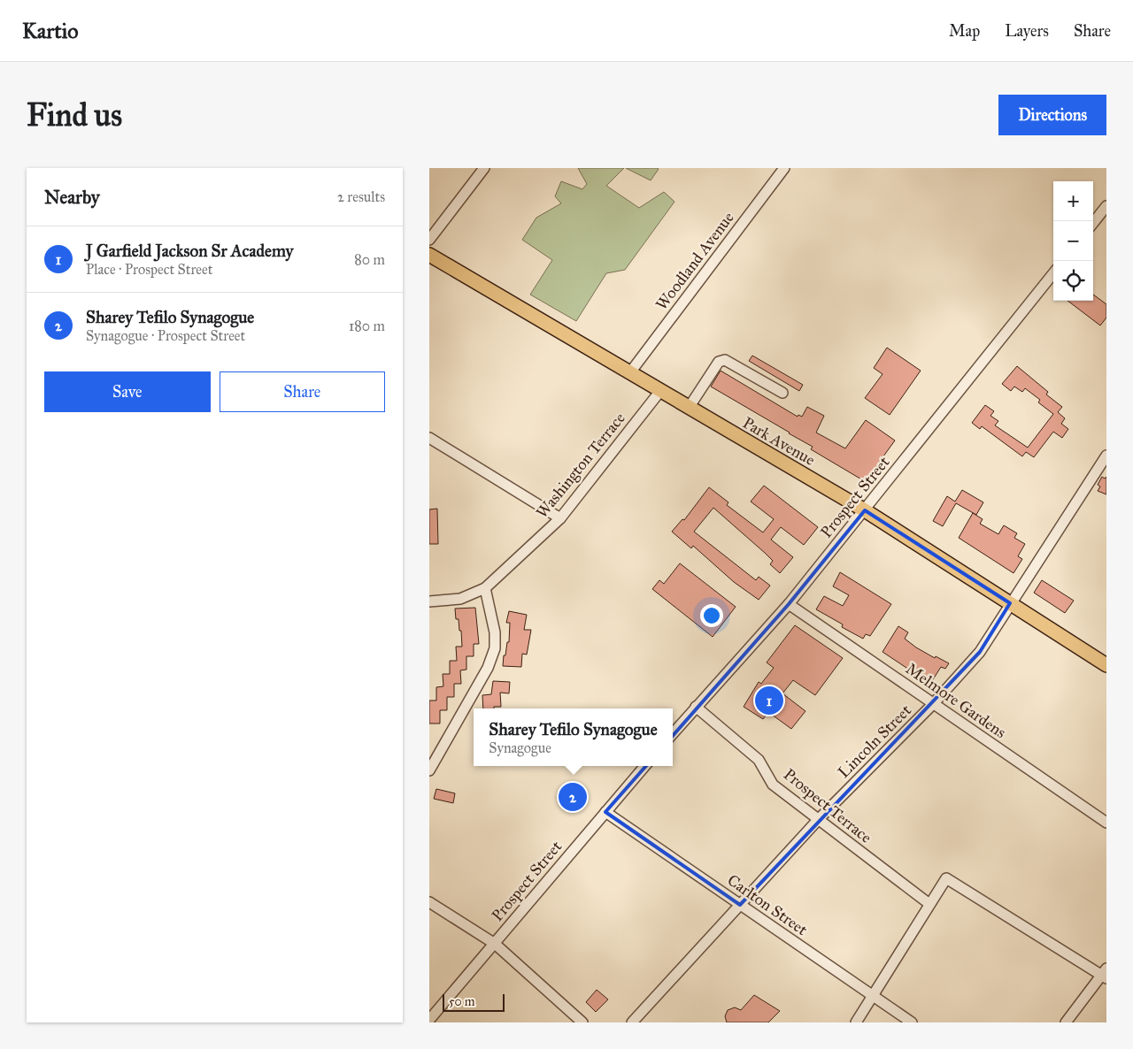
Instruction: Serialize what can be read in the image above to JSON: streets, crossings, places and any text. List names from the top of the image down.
{
  "streets": {
    "main road": ["Park Avenue"],
    "street": [
      "Woodland Avenue",
      "Washington Terrace",
      "Prospect Street",
      "Melmore Gardens",
      "Lincoln Street",
      "Prospect Terrace",
      "Carlton Street"
    ]
  },
  "crossings": [
    ["Woodland Avenue", "Park Avenue"],
    ["Park Avenue", "Washington Terrace"],
    ["Park Avenue", "Prospect Street"],
    ["Park Avenue", "Lincoln Street"],
    ["Prospect Street", "Melmore Gardens"],
    ["Prospect Street", "Prospect Terrace"],
    ["Prospect Street", "Carlton Street"],
    ["Melmore Gardens", "Lincoln Street"],
    ["Lincoln Street", "Prospect Terrace"],
    ["Lincoln Street", "Carlton Street"]
  ],
  "scale_bar": "50 m",
  "page": {
    "header": "Kartio",
    "nav": ["Map", "Layers", "Share"],
    "buttons": [
      "Directions",
      ["Save", "Share"]
    ],
    "title": "Find us",
    "heading": ["Nearby", "2 results"],
    "map_buttons": ["+", "−"],
    "list": [
      {
        "mark": "1",
        "name": "J Garfield Jackson Sr Academy",
        "note": "Place · Prospect Street",
        "value": "80 m"
      },
      {
        "mark": "2",
        "name": "Sharey Tefilo Synagogue",
        "note": "Synagogue · Prospect Street",
        "value": "180 m"
      }
    ],
    "pins": ["1", "2"],
    "popup": ["Sharey Tefilo Synagogue", "Synagogue"],
    "scale": "50 m"
  }
}
